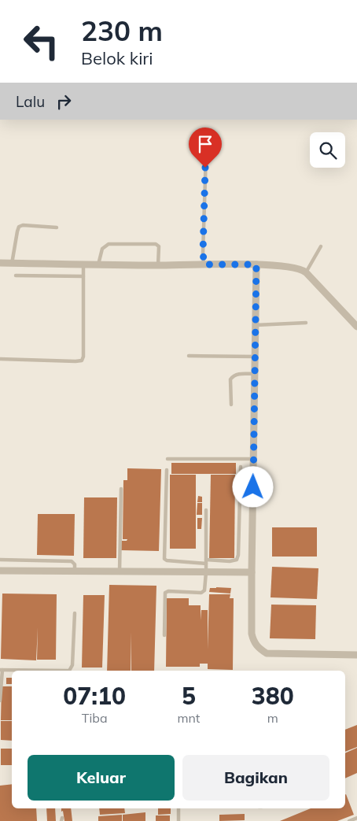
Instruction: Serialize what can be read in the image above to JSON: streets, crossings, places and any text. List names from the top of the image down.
{
  "page": {
    "turn": ["230 m", "Belok kiri"],
    "then": "Lalu",
    "eta": [
      "07:10",
      "Tiba",
      "5",
      "mnt",
      "380",
      "m"
    ],
    "buttons": ["Keluar", "Bagikan"]
  }
}
